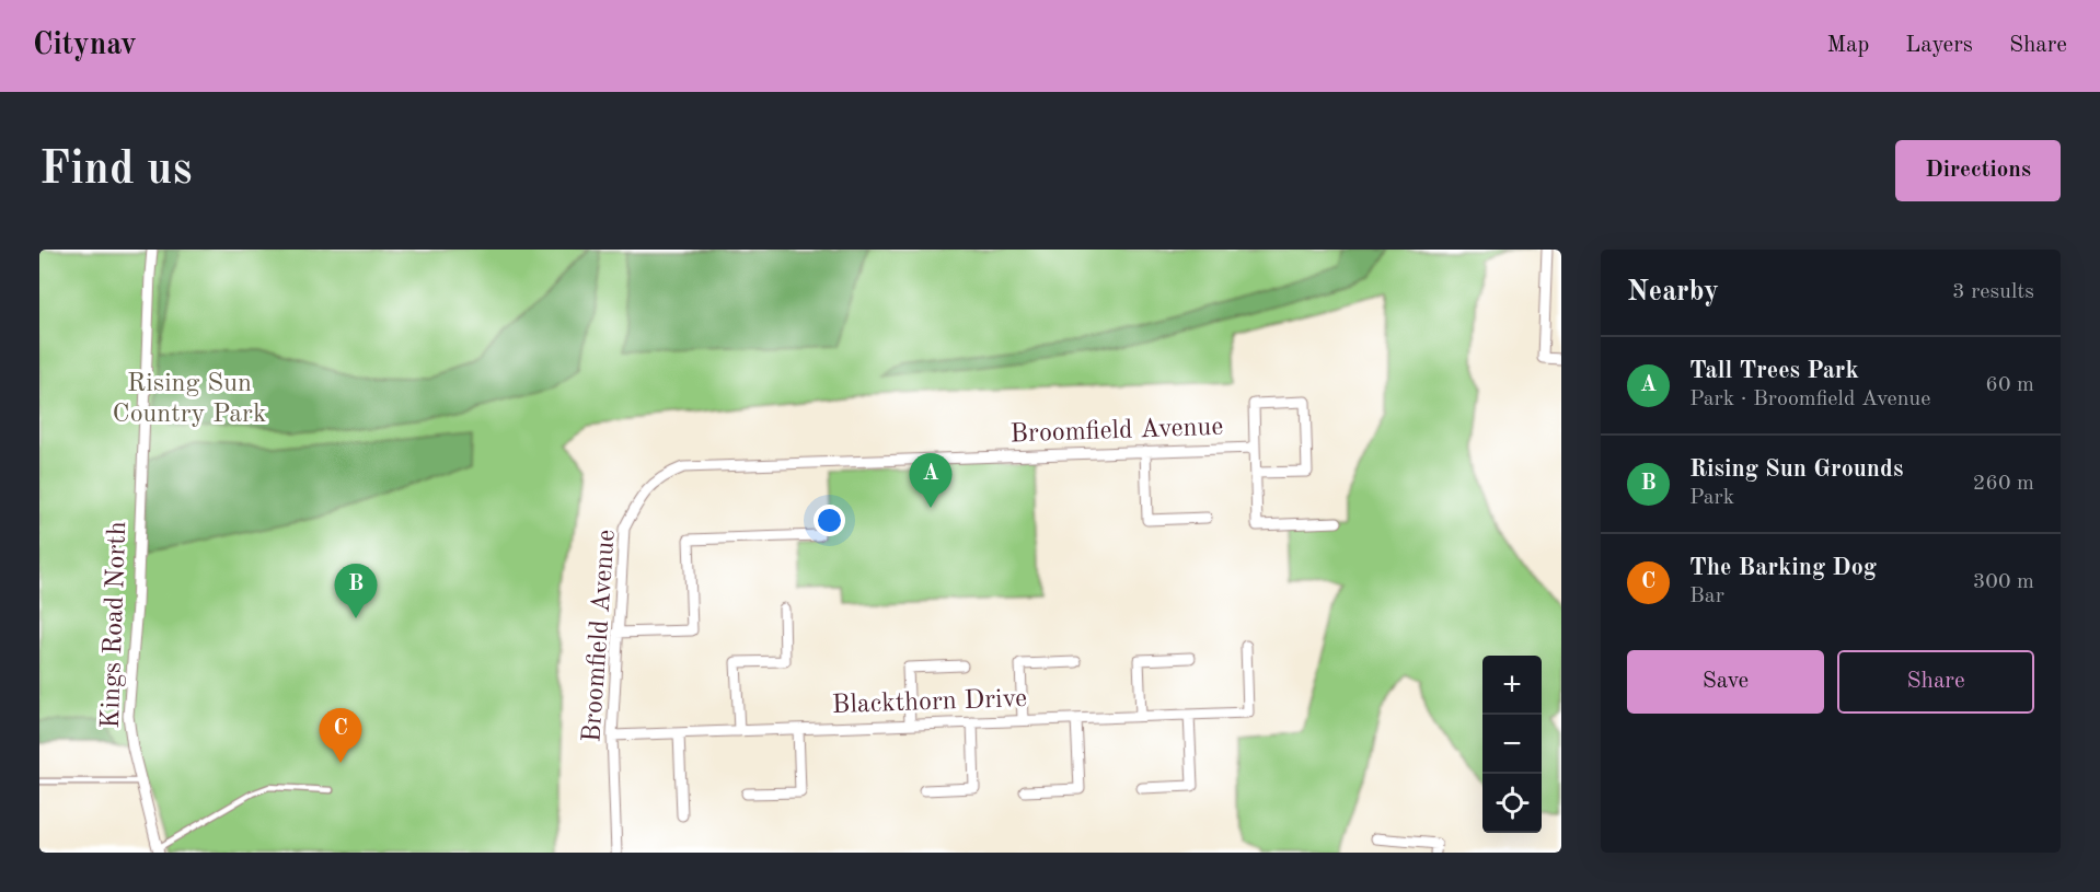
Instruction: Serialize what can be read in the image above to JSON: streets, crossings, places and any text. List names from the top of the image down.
{
  "streets": {
    "street": ["Broomfield Avenue", "Kings Road North", "Blackthorn Drive"]
  },
  "crossings": [
    ["Broomfield Avenue", "Blackthorn Drive"]
  ],
  "parks": ["Rising Sun Country Park"],
  "page": {
    "header": "Citynav",
    "nav": ["Map", "Layers", "Share"],
    "buttons": [
      "Directions",
      ["Save", "Share"]
    ],
    "title": "Find us",
    "heading": ["Nearby", "3 results"],
    "list": [
      {
        "mark": "A",
        "name": "Tall Trees Park",
        "note": "Park · Broomfield Avenue",
        "value": "60 m"
      },
      {
        "mark": "B",
        "name": "Rising Sun Grounds",
        "note": "Park",
        "value": "260 m"
      },
      {
        "mark": "C",
        "name": "The Barking Dog",
        "note": "Bar",
        "value": "300 m"
      }
    ],
    "pins": ["A", "B", "C"],
    "map_buttons": ["+", "−"]
  }
}
